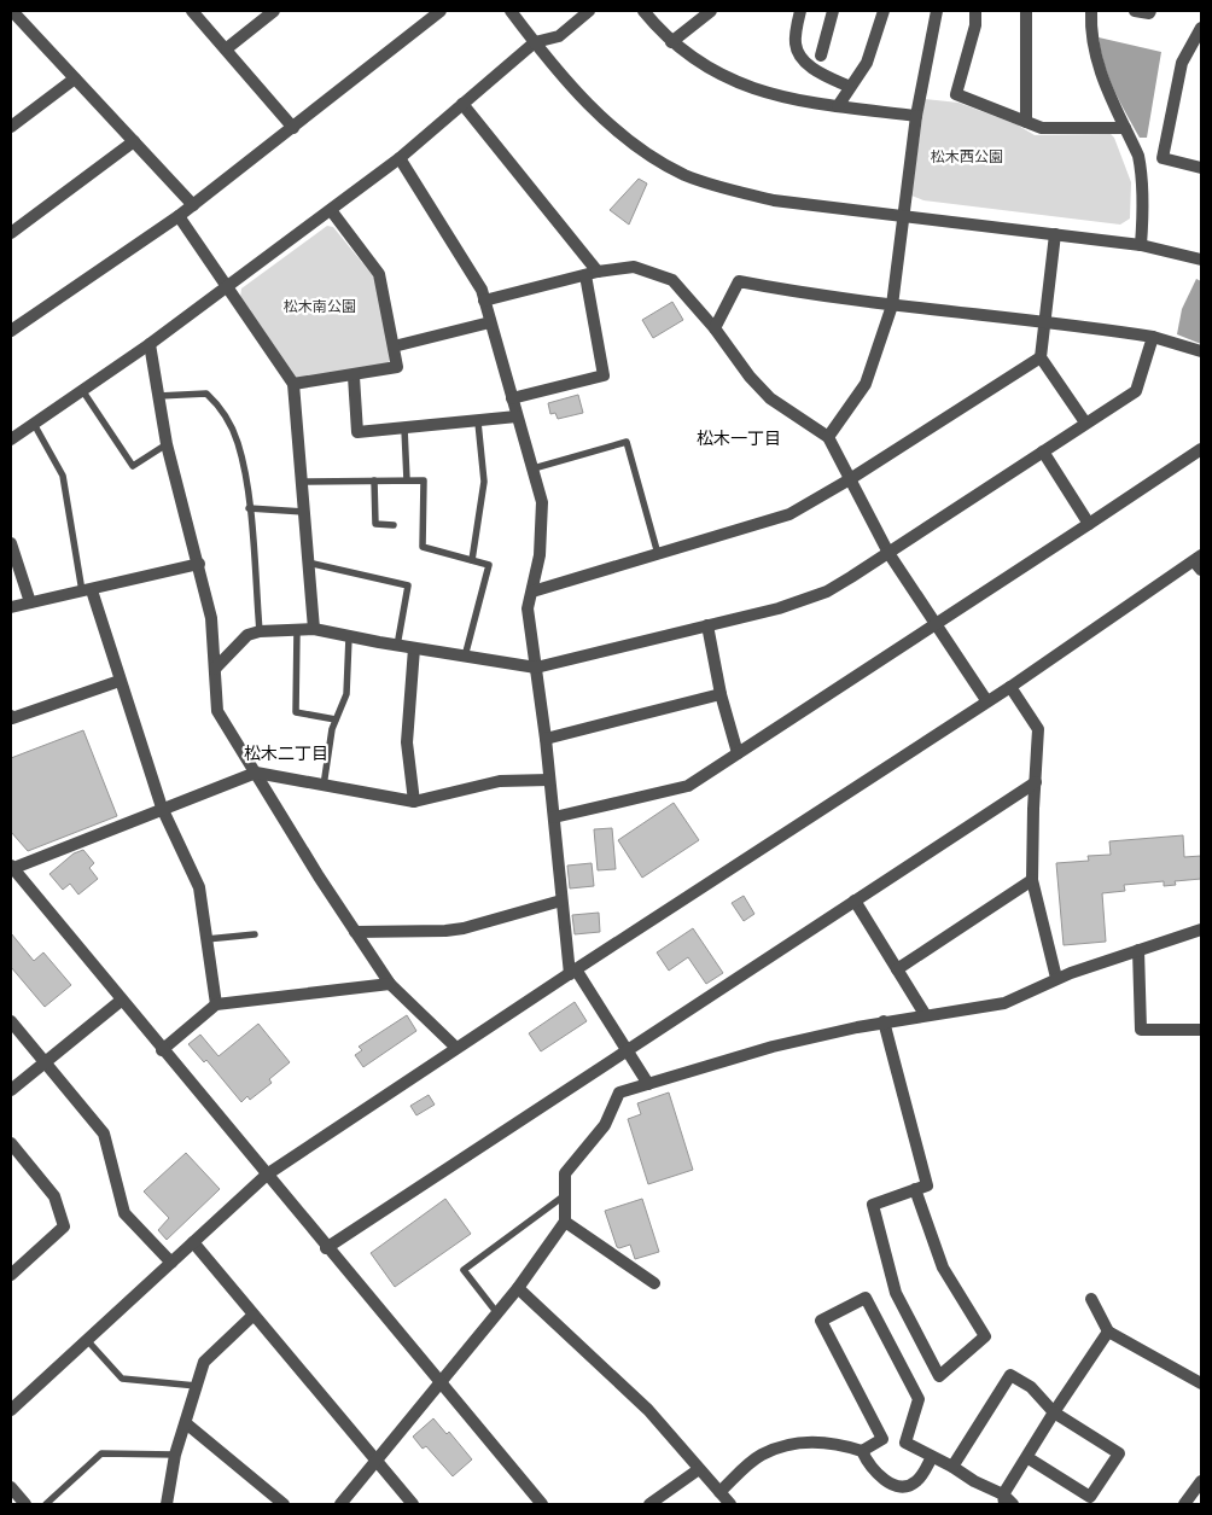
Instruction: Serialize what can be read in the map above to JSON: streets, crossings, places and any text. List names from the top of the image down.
{
  "districts": ["松木一丁目", "松木二丁目"],
  "parks": ["松木西公園", "松木南公園"]
}
